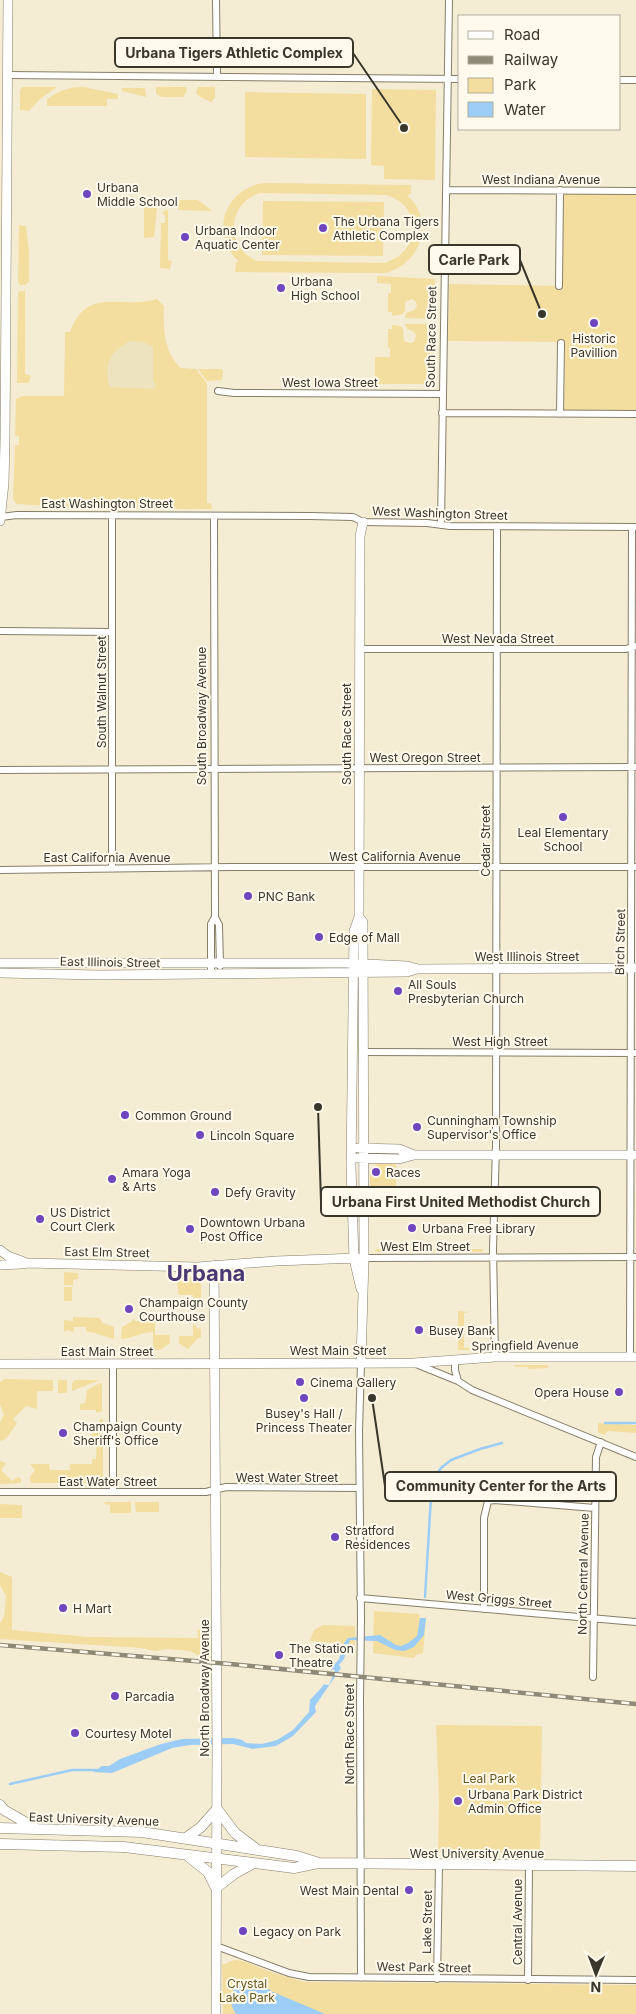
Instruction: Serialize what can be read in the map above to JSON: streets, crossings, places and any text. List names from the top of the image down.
{
  "streets": {
    "main road": ["East University Avenue", "West University Avenue"],
    "street": [
      "West Indiana Avenue",
      "South Race Street",
      "West Iowa Street",
      "East Washington Street",
      "West Washington Street",
      "West Nevada Street",
      "South Walnut Street",
      "South Broadway Avenue",
      "West Oregon Street",
      "Cedar Street",
      "West California Avenue",
      "East California Avenue",
      "Birch Street",
      "West Illinois Street",
      "East Illinois Street",
      "West High Street",
      "West Elm Street",
      "East Elm Street",
      "Springfield Avenue",
      "West Main Street",
      "East Main Street",
      "West Water Street",
      "East Water Street",
      "North Central Avenue",
      "West Griggs Street",
      "North Broadway Avenue",
      "North Race Street",
      "Lake Street",
      "Central Avenue",
      "West Park Street"
    ]
  },
  "crossings": [
    ["West Indiana Avenue", "South Race Street"],
    ["South Race Street", "West Iowa Street"],
    ["South Race Street", "West Washington Street"],
    ["South Race Street", "West Nevada Street"],
    ["South Race Street", "West Oregon Street"],
    ["South Race Street", "West California Avenue"],
    ["South Race Street", "West Illinois Street"],
    ["South Race Street", "West High Street"],
    ["South Race Street", "West Elm Street"],
    ["South Race Street", "West Main Street"],
    ["South Race Street", "North Race Street"],
    ["East Washington Street", "West Washington Street"],
    ["East Washington Street", "South Walnut Street"],
    ["East Washington Street", "South Broadway Avenue"],
    ["West Washington Street", "South Broadway Avenue"],
    ["West Washington Street", "Cedar Street"],
    ["West Washington Street", "Birch Street"],
    ["West Nevada Street", "Cedar Street"],
    ["West Nevada Street", "Birch Street"],
    ["South Walnut Street", "West Oregon Street"],
    ["South Walnut Street", "East California Avenue"],
    ["South Broadway Avenue", "West Oregon Street"],
    ["South Broadway Avenue", "West California Avenue"],
    ["South Broadway Avenue", "East California Avenue"],
    ["South Broadway Avenue", "West Illinois Street"],
    ["South Broadway Avenue", "East Illinois Street"],
    ["West Oregon Street", "Cedar Street"],
    ["West Oregon Street", "Birch Street"],
    ["Cedar Street", "West California Avenue"],
    ["Cedar Street", "West Illinois Street"],
    ["Cedar Street", "West High Street"],
    ["Cedar Street", "West Elm Street"],
    ["Cedar Street", "Springfield Avenue"],
    ["West California Avenue", "East California Avenue"],
    ["West California Avenue", "Birch Street"],
    ["Birch Street", "West Illinois Street"],
    ["Birch Street", "West High Street"],
    ["Birch Street", "West Elm Street"],
    ["Birch Street", "Springfield Avenue"],
    ["West Illinois Street", "East Illinois Street"],
    ["West Elm Street", "East Elm Street"],
    ["Springfield Avenue", "West Main Street"],
    ["West Main Street", "East Main Street"],
    ["West Main Street", "North Central Avenue"],
    ["West Main Street", "North Broadway Avenue"],
    ["East Main Street", "North Broadway Avenue"],
    ["West Water Street", "East Water Street"],
    ["West Water Street", "North Broadway Avenue"],
    ["West Water Street", "North Race Street"],
    ["East Water Street", "North Broadway Avenue"],
    ["North Central Avenue", "West Griggs Street"],
    ["West Griggs Street", "North Race Street"],
    ["North Broadway Avenue", "East University Avenue"],
    ["North Broadway Avenue", "West University Avenue"],
    ["North Broadway Avenue", "West Park Street"],
    ["North Race Street", "West University Avenue"],
    ["North Race Street", "West Park Street"],
    ["East University Avenue", "West University Avenue"],
    ["West University Avenue", "Lake Street"],
    ["West University Avenue", "Central Avenue"],
    ["Lake Street", "West Park Street"],
    ["Central Avenue", "West Park Street"]
  ],
  "districts": ["Urbana"],
  "parks": ["Leal Park", "Crystal Lake Park"],
  "places": [
    "Urbana Tigers Athletic Complex",
    "Urbana Middle School",
    "The Urbana Tigers Athletic Complex",
    "Urbana Indoor Aquatic Center",
    "Urbana High School",
    "Carle Park",
    "Historic Pavillion",
    "Leal Elementary School",
    "PNC Bank",
    "Edge of Mall",
    "All Souls Presbyterian Church",
    "Urbana First United Methodist Church",
    "Common Ground",
    "Cunningham Township Supervisor's Office",
    "Lincoln Square",
    "Races",
    "Amara Yoga & Arts",
    "Defy Gravity",
    "US District Court Clerk",
    "Urbana Free Library",
    "Downtown Urbana Post Office",
    "Champaign County Courthouse",
    "Busey Bank",
    "Cinema Gallery",
    "Opera House",
    "Busey's Hall / Princess Theater",
    "Community Center for the Arts",
    "Champaign County Sheriff's Office",
    "Stratford Residences",
    "H Mart",
    "The Station Theatre",
    "Parcadia",
    "Courtesy Motel",
    "Urbana Park District Admin Office",
    "West Main Dental",
    "Legacy on Park"
  ],
  "legend": [
    "Road",
    "Railway",
    "Park",
    "Water"
  ],
  "north": "bottom"
}
